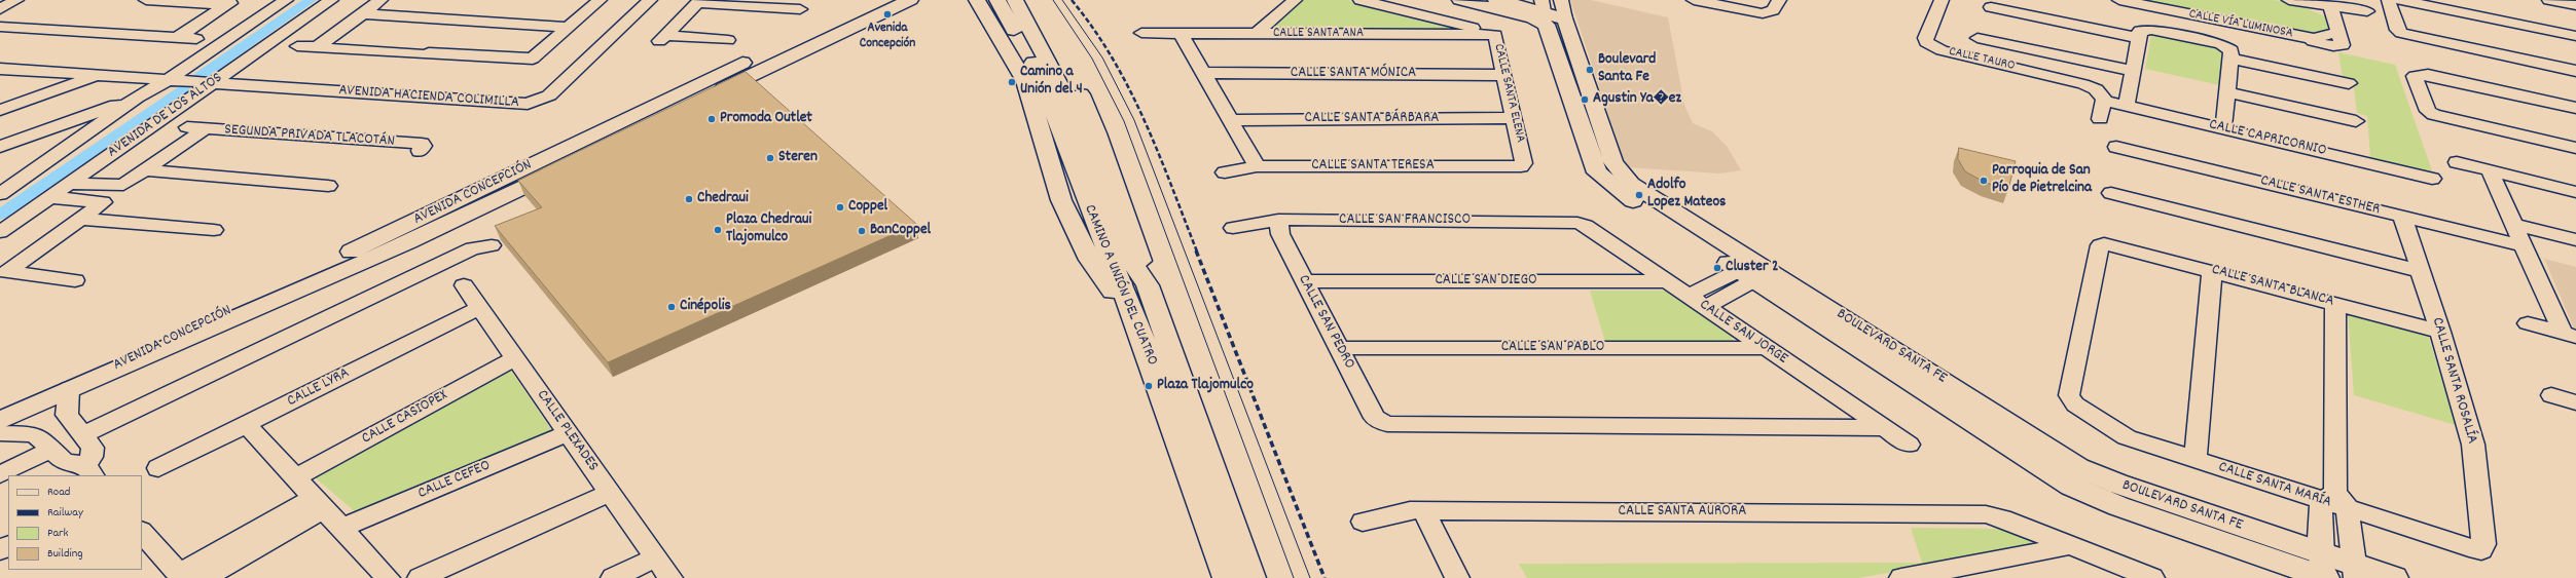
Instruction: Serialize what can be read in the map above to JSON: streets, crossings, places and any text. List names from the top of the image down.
{
  "streets": {
    "main road": ["AVENIDA CONCEPCIÓN", "CAMINO A UNIÓN DEL CUATRO", "BOULEVARD SANTA FE"],
    "street": [
      "CALLE VÍA LUMINOSA",
      "CALLE SANTA ANA",
      "CALLE TAURO",
      "CALLE SANTA MÓNICA",
      "CALLE SANTA ELENA",
      "AVENIDA HACIENDA COLIMILLA",
      "AVENIDA DE LOS ALTOS",
      "CALLE SANTA BÁRBARA",
      "SEGUNDA PRIVADA TLACOTÁN",
      "CALLE CAPRICORNIO",
      "CALLE SANTA TERESA",
      "CALLE SANTA ESTHER",
      "CALLE SAN FRANCISCO",
      "CALLE SAN DIEGO",
      "CALLE SANTA BLANCA",
      "CALLE SAN PEDRO",
      "CALLE SAN JORGE",
      "CALLE SAN PABLO",
      "CALLE SANTA ROSALÍA",
      "CALLE LYRA",
      "CALLE CASIOPEX",
      "CALLE PLEXADES",
      "CALLE CEFEO",
      "CALLE SANTA MARÍA",
      "CALLE SANTA AURORA"
    ]
  },
  "crossings": [
    ["CALLE SANTA ANA", "CALLE SANTA ELENA"],
    ["CALLE TAURO", "CALLE CAPRICORNIO"],
    ["CALLE SANTA MÓNICA", "CALLE SANTA ELENA"],
    ["CALLE SANTA ELENA", "CALLE SANTA BÁRBARA"],
    ["CALLE SANTA ELENA", "CALLE SANTA TERESA"],
    ["AVENIDA HACIENDA COLIMILLA", "AVENIDA DE LOS ALTOS"],
    ["CALLE SANTA ESTHER", "CALLE SANTA ROSALÍA"],
    ["CALLE SAN FRANCISCO", "CALLE SAN PEDRO"],
    ["CALLE SAN FRANCISCO", "CALLE SAN JORGE"],
    ["CALLE SAN DIEGO", "CALLE SAN PEDRO"],
    ["CALLE SAN DIEGO", "CALLE SAN JORGE"],
    ["CALLE SANTA BLANCA", "CALLE SANTA ROSALÍA"],
    ["CALLE SANTA BLANCA", "CALLE SANTA MARÍA"],
    ["CALLE SAN PEDRO", "CALLE SAN JORGE"],
    ["CALLE SAN PEDRO", "CALLE SAN PABLO"],
    ["CALLE SAN JORGE", "CALLE SAN PABLO"],
    ["CALLE SANTA ROSALÍA", "CALLE SANTA MARÍA"],
    ["CALLE LYRA", "CALLE PLEXADES"],
    ["CALLE CASIOPEX", "CALLE PLEXADES"],
    ["CALLE PLEXADES", "CALLE CEFEO"]
  ],
  "places": [
    "Avenida Concepción",
    "Boulevard Santa Fe",
    "Camino a Unión del 4",
    "Agustin Ya�ez",
    "Promoda Outlet",
    "Steren",
    "Parroquia de San Pío de Pietrelcina",
    "Adolfo Lopez Mateos",
    "Chedraui",
    "Coppel",
    "Plaza Chedraui Tlajomulco",
    "BanCoppel",
    "Cluster 2",
    "Cinépolis",
    "Plaza Tlajomulco"
  ],
  "legend": [
    "Road",
    "Railway",
    "Park",
    "Building"
  ]
}
